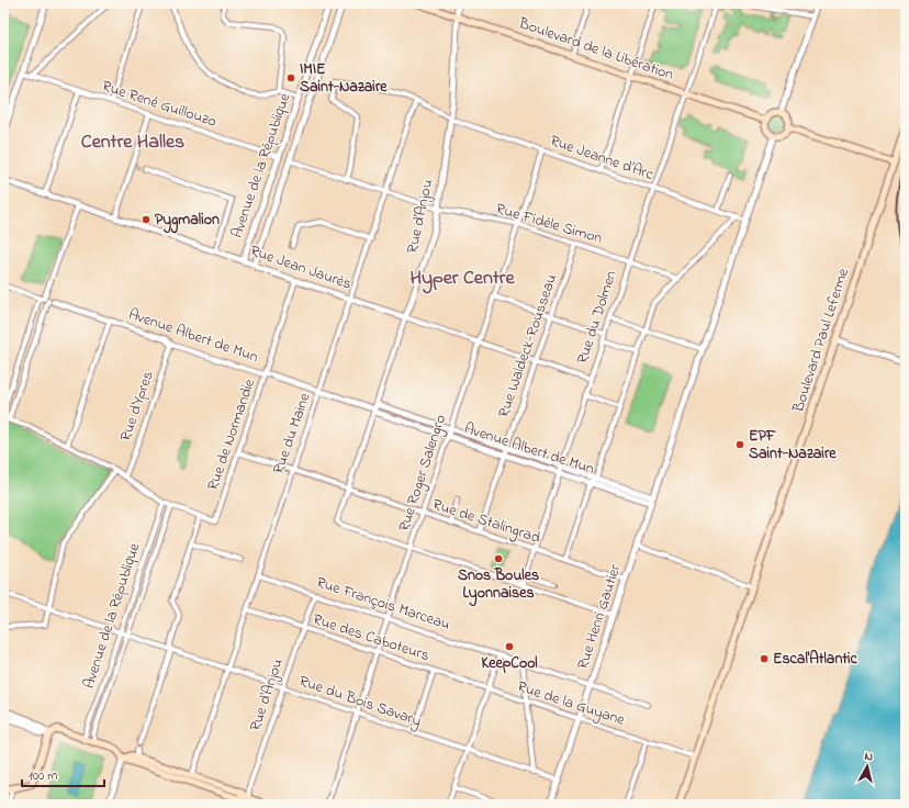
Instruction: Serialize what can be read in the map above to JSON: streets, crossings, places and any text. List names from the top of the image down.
{
  "streets": {
    "main road": ["Boulevard de la Libération", "Boulevard Paul Leferme"],
    "street": [
      "Rue René Guillouzo",
      "Rue Jeanne d'Arc",
      "Avenue de la République",
      "Rue d'Anjou",
      "Rue Fidèle Simon",
      "Rue Jean Jaurès",
      "Rue du Dolmen",
      "Avenue Albert de Mun",
      "Rue Waldeck-Rousseau",
      "Rue d'Ypres",
      "Rue du Maine",
      "Rue de Normandie",
      "Rue Roger Salengro",
      "Rue de Stalingrad",
      "Rue François Marceau",
      "Rue Henri Gautier",
      "Rue des Caboteurs",
      "Rue du Bois Savary",
      "Rue de la Guyane"
    ]
  },
  "crossings": [
    ["Boulevard de la Libération", "Rue d'Anjou"],
    ["Boulevard de la Libération", "Rue du Dolmen"],
    ["Boulevard de la Libération", "Rue Henri Gautier"],
    ["Rue René Guillouzo", "Avenue de la République"],
    ["Rue Jeanne d'Arc", "Rue d'Anjou"],
    ["Rue Jeanne d'Arc", "Rue du Dolmen"],
    ["Rue Jeanne d'Arc", "Rue du Maine"],
    ["Rue Jeanne d'Arc", "Rue Roger Salengro"],
    ["Rue Jeanne d'Arc", "Rue Henri Gautier"],
    ["Avenue de la République", "Rue Jean Jaurès"],
    ["Avenue de la République", "Rue du Bois Savary"],
    ["Rue d'Anjou", "Rue Fidèle Simon"],
    ["Rue d'Anjou", "Rue Jean Jaurès"],
    ["Rue d'Anjou", "Avenue Albert de Mun"],
    ["Rue d'Anjou", "Rue Roger Salengro"],
    ["Rue d'Anjou", "Rue de Stalingrad"],
    ["Rue d'Anjou", "Rue François Marceau"],
    ["Rue d'Anjou", "Rue des Caboteurs"],
    ["Rue d'Anjou", "Rue du Bois Savary"],
    ["Rue Fidèle Simon", "Rue du Dolmen"],
    ["Rue Fidèle Simon", "Rue Waldeck-Rousseau"],
    ["Rue Fidèle Simon", "Rue du Maine"],
    ["Rue Fidèle Simon", "Rue Roger Salengro"],
    ["Rue Jean Jaurès", "Rue du Dolmen"],
    ["Rue Jean Jaurès", "Rue Waldeck-Rousseau"],
    ["Rue Jean Jaurès", "Rue du Maine"],
    ["Rue Jean Jaurès", "Rue de Normandie"],
    ["Rue Jean Jaurès", "Rue Roger Salengro"],
    ["Rue du Dolmen", "Avenue Albert de Mun"],
    ["Rue du Dolmen", "Rue de Stalingrad"],
    ["Avenue Albert de Mun", "Rue Waldeck-Rousseau"],
    ["Avenue Albert de Mun", "Rue d'Ypres"],
    ["Avenue Albert de Mun", "Rue du Maine"],
    ["Avenue Albert de Mun", "Rue de Normandie"],
    ["Avenue Albert de Mun", "Rue Roger Salengro"],
    ["Avenue Albert de Mun", "Rue Henri Gautier"],
    ["Boulevard Paul Leferme", "Rue de la Guyane"],
    ["Rue Waldeck-Rousseau", "Rue de Stalingrad"],
    ["Rue du Maine", "Rue de Stalingrad"],
    ["Rue du Maine", "Rue François Marceau"],
    ["Rue du Maine", "Rue des Caboteurs"],
    ["Rue du Maine", "Rue du Bois Savary"],
    ["Rue de Normandie", "Rue de Stalingrad"],
    ["Rue Roger Salengro", "Rue de Stalingrad"],
    ["Rue Roger Salengro", "Rue François Marceau"],
    ["Rue Roger Salengro", "Rue des Caboteurs"],
    ["Rue Roger Salengro", "Rue du Bois Savary"],
    ["Rue de Stalingrad", "Rue Henri Gautier"],
    ["Rue François Marceau", "Rue Henri Gautier"],
    ["Rue Henri Gautier", "Rue du Bois Savary"],
    ["Rue Henri Gautier", "Rue de la Guyane"],
    ["Rue des Caboteurs", "Rue de la Guyane"]
  ],
  "districts": ["Centre Halles", "Hyper Centre"],
  "places": [
    "IMIE Saint-Nazaire",
    "Pygmalion",
    "EPF Saint-Nazaire",
    "Snos Boules Lyonnaises",
    "KeepCool",
    "Escal'Atlantic"
  ],
  "scale_bar": "100 m",
  "north": "top"
}
